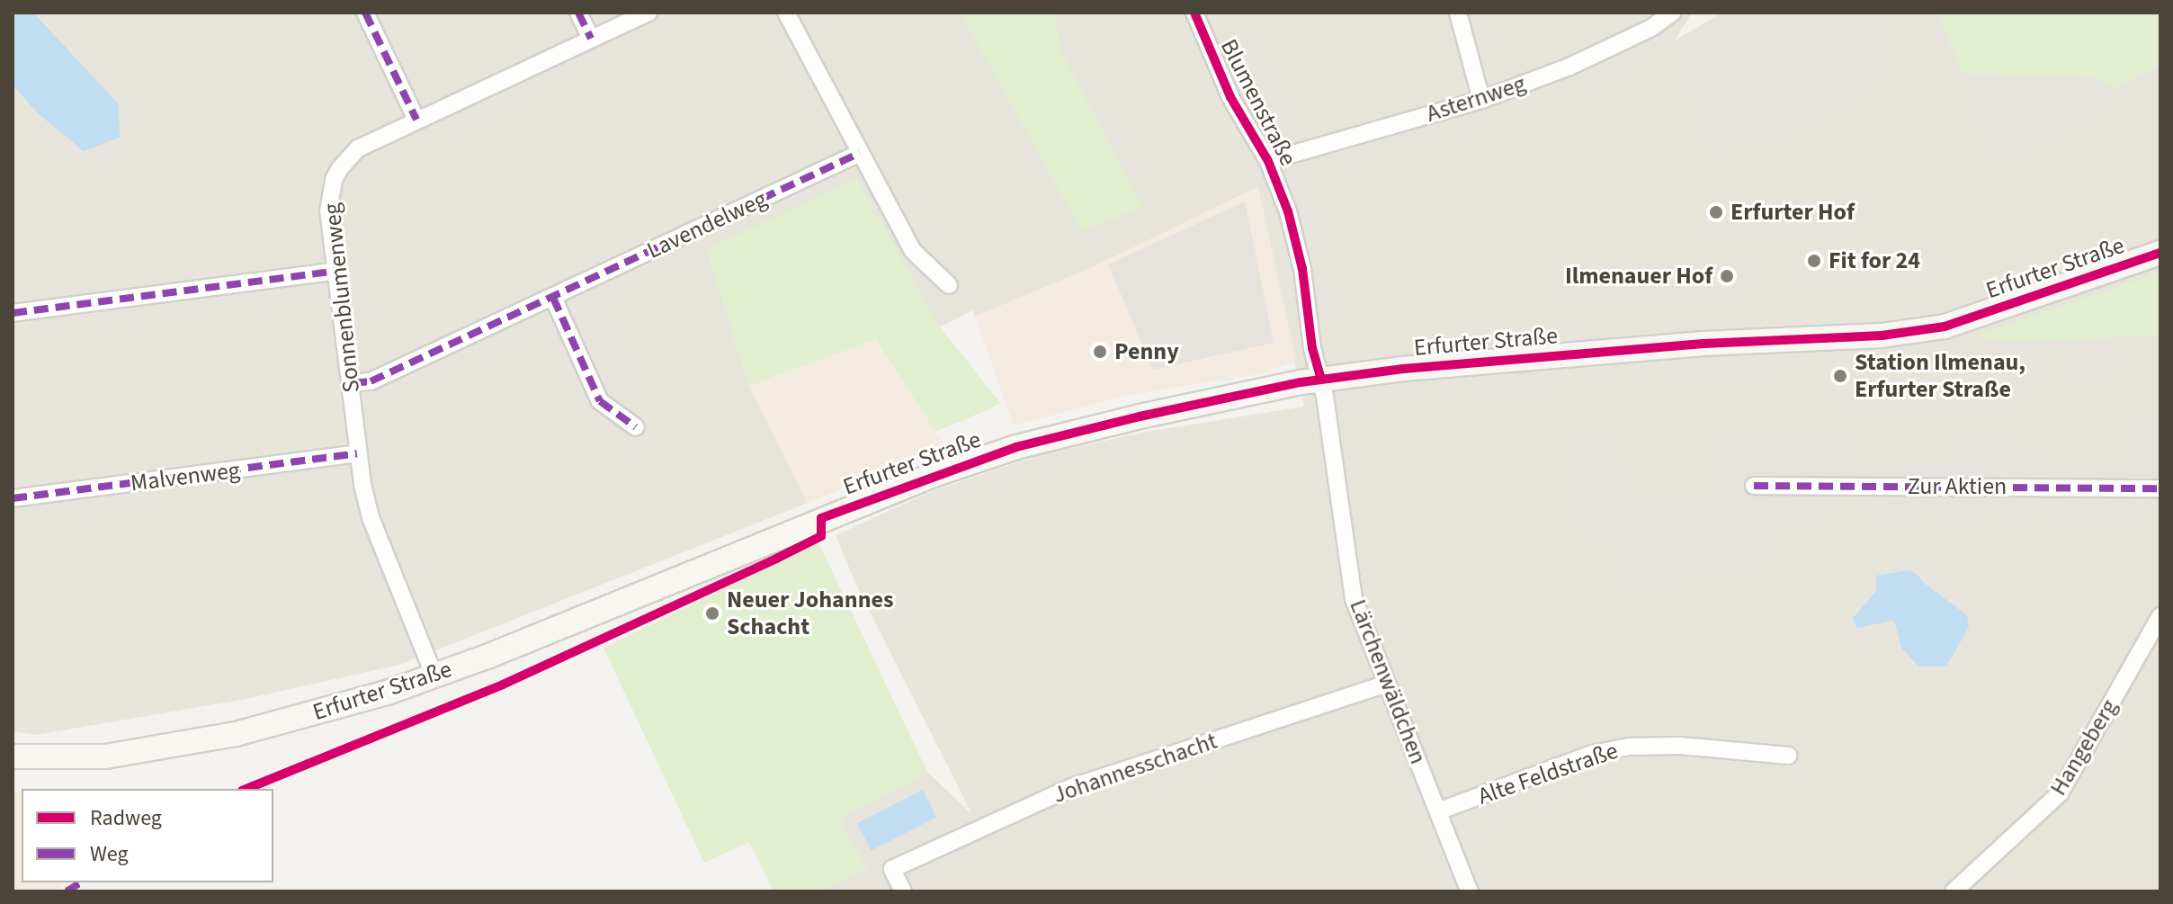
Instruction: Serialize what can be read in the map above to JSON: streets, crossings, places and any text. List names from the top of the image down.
{
  "streets": {
    "main road": ["Erfurter Straße"],
    "street": [
      "Asternweg",
      "Blumenstraße",
      "Lavendelweg",
      "Sonnenblumenweg",
      "Malvenweg",
      "Zur Aktien",
      "Lärchenwäldchen",
      "Hangeberg",
      "Johannesschacht",
      "Alte Feldstraße"
    ]
  },
  "crossings": [
    ["Asternweg", "Blumenstraße"],
    ["Blumenstraße", "Erfurter Straße"],
    ["Blumenstraße", "Lärchenwäldchen"],
    ["Lavendelweg", "Sonnenblumenweg"],
    ["Erfurter Straße", "Sonnenblumenweg"],
    ["Erfurter Straße", "Lärchenwäldchen"],
    ["Sonnenblumenweg", "Malvenweg"],
    ["Lärchenwäldchen", "Johannesschacht"],
    ["Lärchenwäldchen", "Alte Feldstraße"]
  ],
  "places": [
    "Erfurter Hof",
    "Fit for 24",
    "Ilmenauer Hof",
    "Penny",
    "Station Ilmenau, Erfurter Straße",
    "Neuer Johannes Schacht"
  ],
  "legend": ["Radweg", "Weg"]
}
